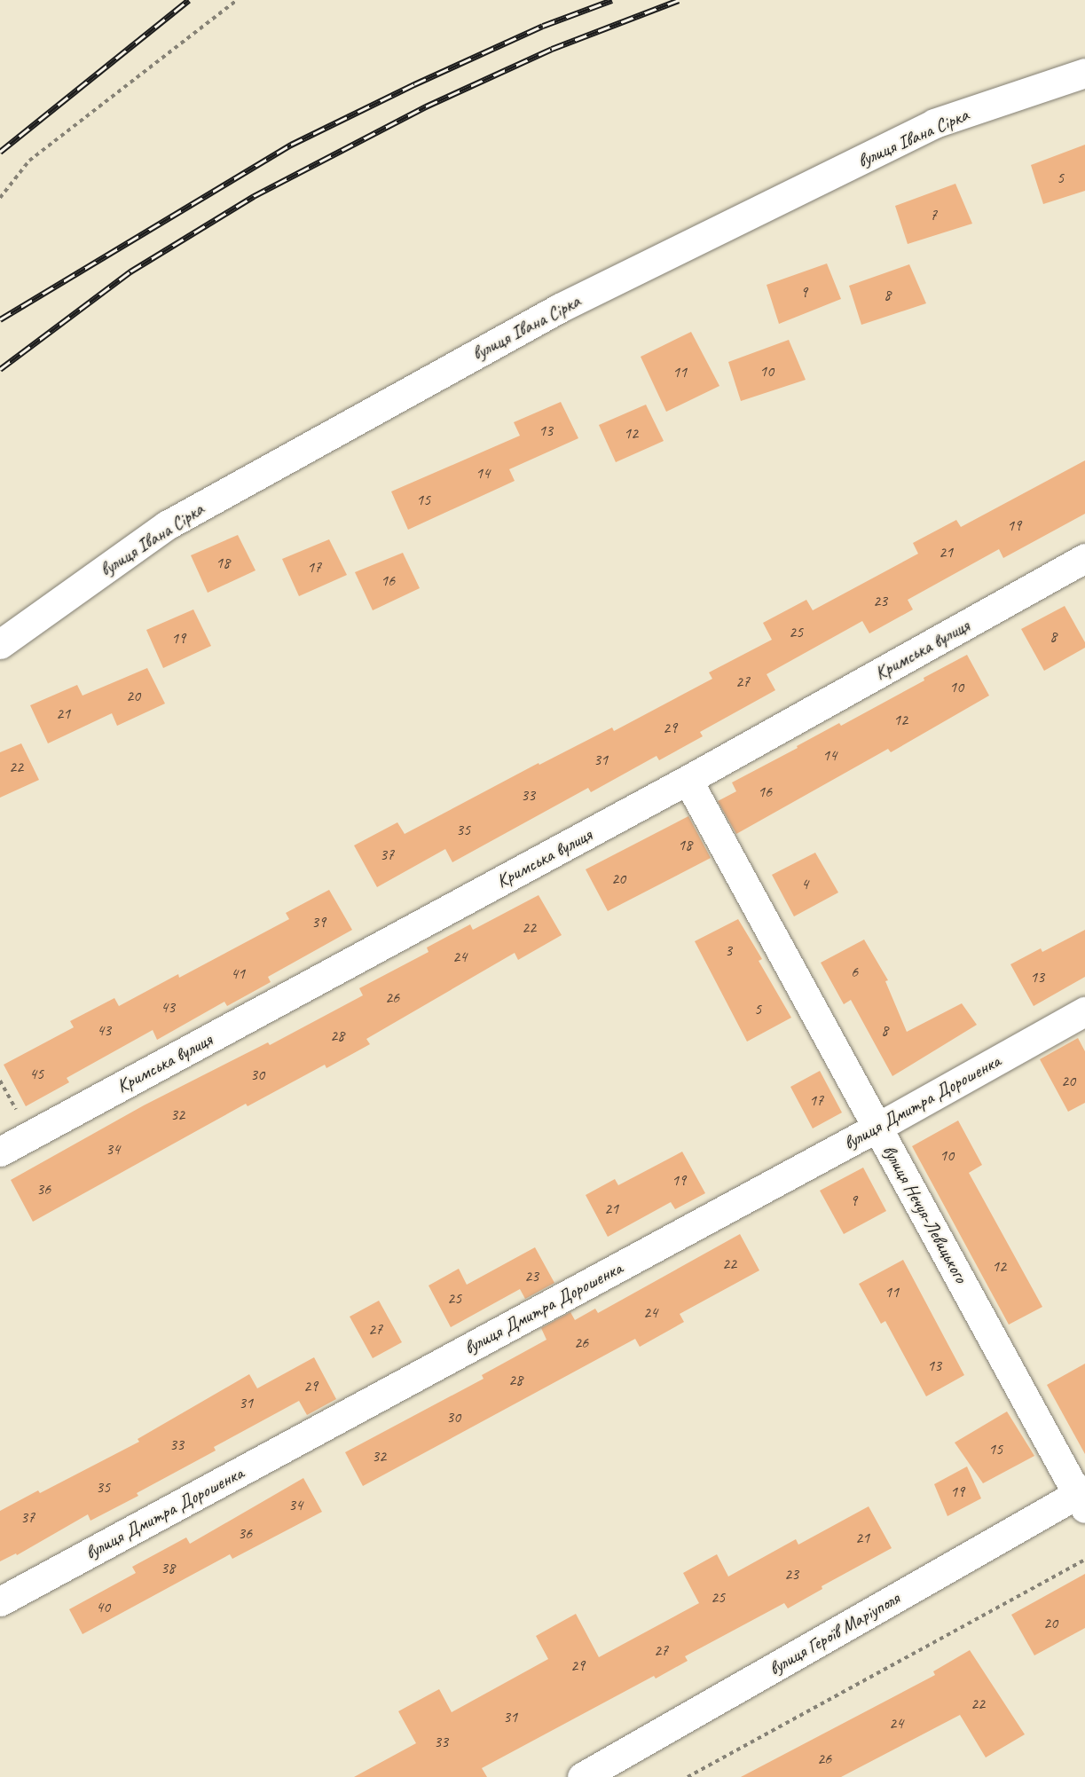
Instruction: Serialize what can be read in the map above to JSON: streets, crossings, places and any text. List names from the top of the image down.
{
  "streets": {
    "street": [
      "вулиця Івана Сірка",
      "Кримська вулиця",
      "вулиця Дмитра Дорошенка",
      "вулиця Нечуя-Левицького",
      "вулиця Героїв Маріуполя"
    ]
  },
  "crossings": [
    ["Кримська вулиця", "вулиця Нечуя-Левицького"],
    ["вулиця Дмитра Дорошенка", "вулиця Нечуя-Левицького"],
    ["вулиця Нечуя-Левицького", "вулиця Героїв Маріуполя"]
  ],
  "house_numbers": [
    "5",
    "7",
    "9",
    "8",
    "10",
    "11",
    "13",
    "12",
    "14",
    "15",
    "19",
    "21",
    "18",
    "17",
    "16",
    "23",
    "25",
    "8",
    "19",
    "27",
    "10",
    "20",
    "21",
    "12",
    "29",
    "14",
    "31",
    "22",
    "16",
    "33",
    "35",
    "18",
    "37",
    "20",
    "4",
    "39",
    "22",
    "3",
    "24",
    "6",
    "41",
    "13",
    "26",
    "43",
    "5",
    "43",
    "8",
    "28",
    "45",
    "30",
    "20",
    "17",
    "32",
    "34",
    "10",
    "19",
    "36",
    "9",
    "21",
    "22",
    "12",
    "23",
    "11",
    "25",
    "24",
    "27",
    "26",
    "13",
    "28",
    "29",
    "31",
    "30",
    "33",
    "15",
    "32",
    "35",
    "19",
    "34",
    "37",
    "36",
    "21",
    "38",
    "23",
    "25",
    "40",
    "20",
    "27",
    "29",
    "22",
    "31",
    "24",
    "33",
    "26"
  ]
}
